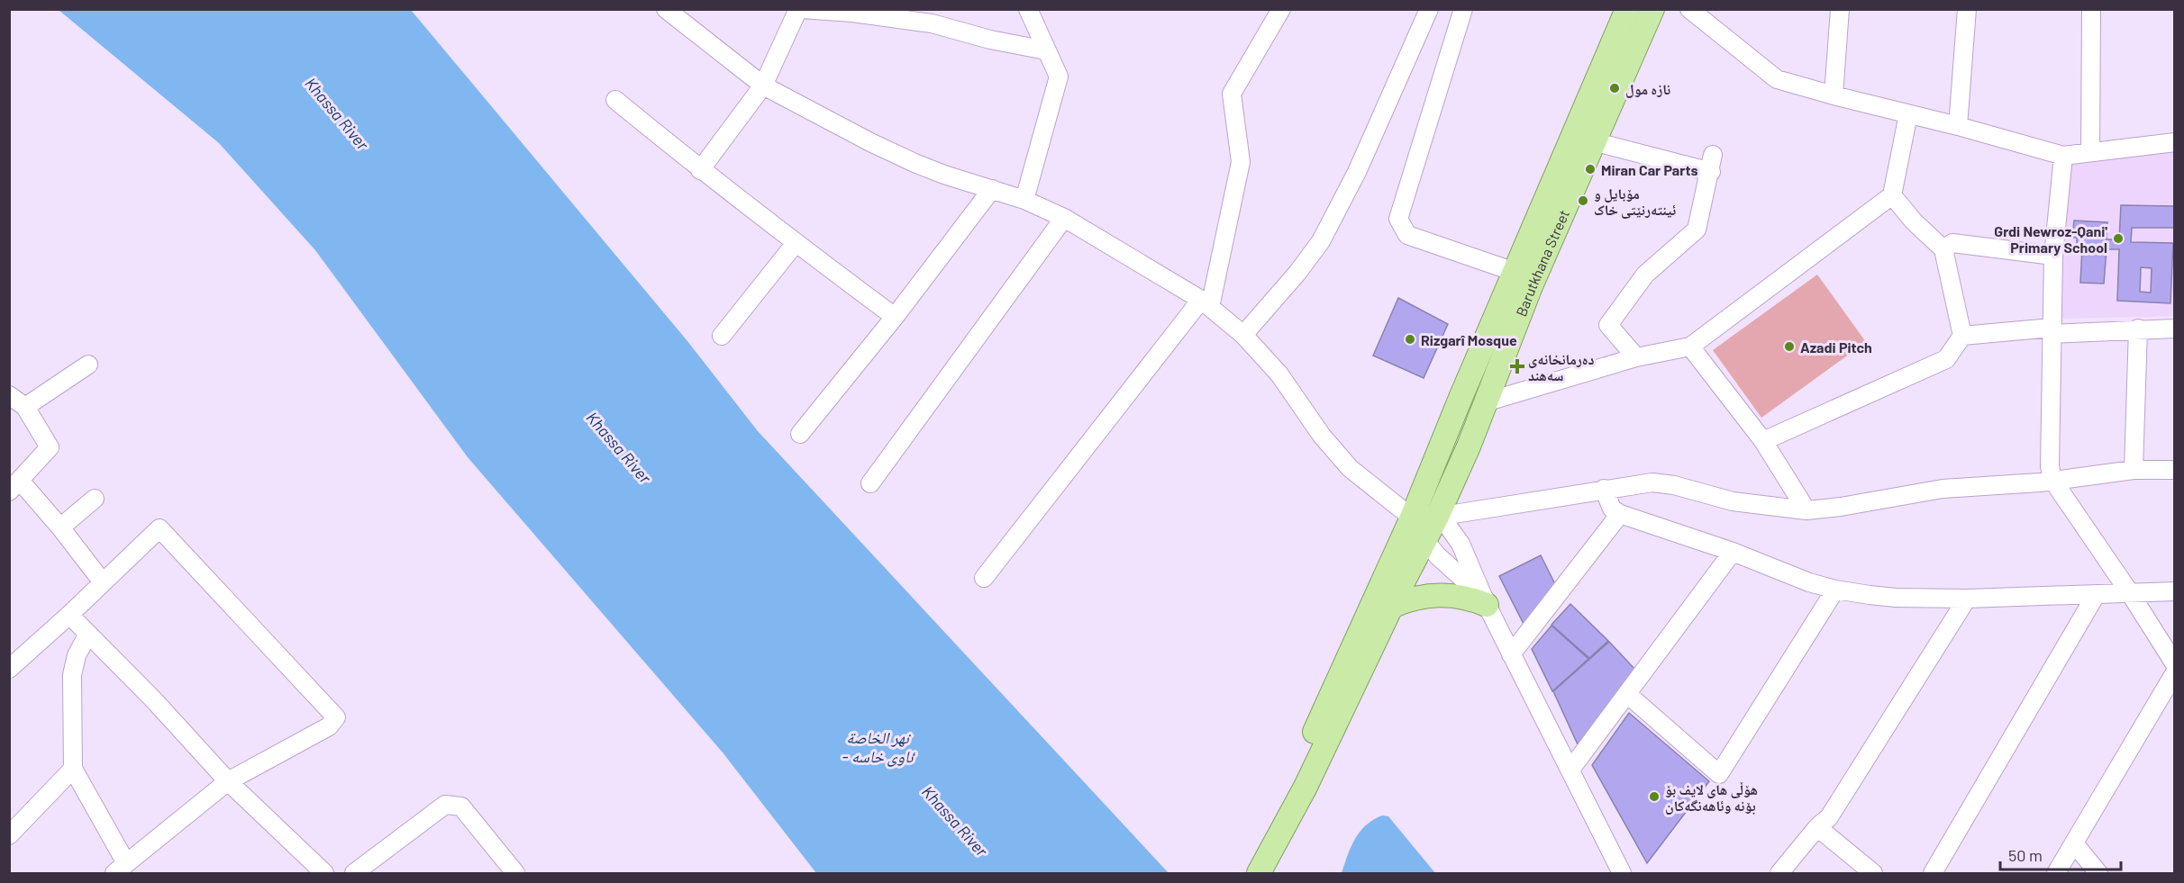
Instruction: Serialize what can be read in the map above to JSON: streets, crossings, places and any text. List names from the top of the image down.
{
  "streets": {
    "main road": ["Barutkhana Street"]
  },
  "water": ["Khassa River", "نهر الخاصة - ئاوی خاسە"],
  "places": {
    "other": [
      "نازه مول",
      "Miran Car Parts",
      "مۆبایل و ئینتەرنێتی خاک",
      "Grdi Newroz-Qani' Primary School",
      "Rizgarî Mosque",
      "Azadi Pitch",
      "هۆڵی های لایف بۆ بۆنە وئاهەنگەکان"
    ],
    "health": ["دەرمانخانەی سەهند"]
  },
  "scale_bar": "50 m"
}
